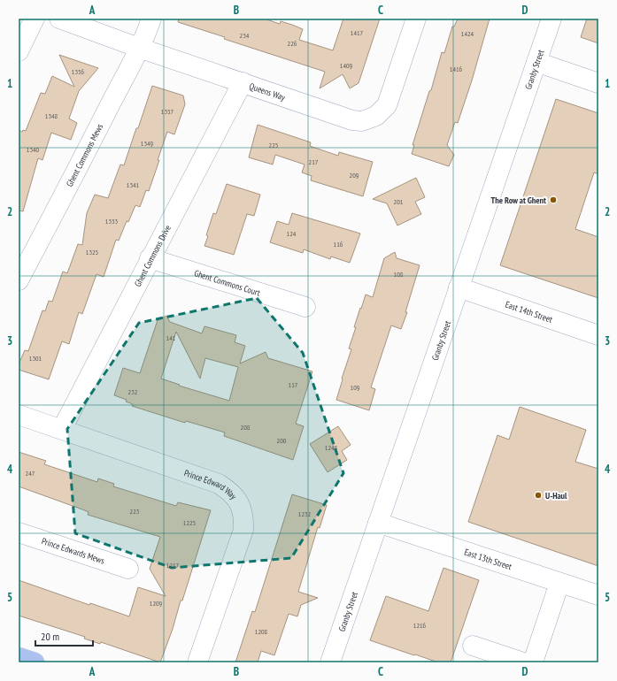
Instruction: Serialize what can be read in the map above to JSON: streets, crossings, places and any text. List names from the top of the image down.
{
  "streets": {
    "street": [
      "Granby Street",
      "Queens Way",
      "Ghent Commons Mews",
      "Ghent Commons Drive",
      "Ghent Commons Court",
      "East 14th Street",
      "Prince Edward Way",
      "Prince Edwards Mews",
      "East 13th Street"
    ]
  },
  "crossings": [
    ["Granby Street", "East 14th Street"],
    ["Granby Street", "East 13th Street"],
    ["Queens Way", "Ghent Commons Mews"],
    ["Queens Way", "Ghent Commons Drive"],
    ["Ghent Commons Drive", "Ghent Commons Court"],
    ["Ghent Commons Drive", "Prince Edward Way"]
  ],
  "places": ["The Row at Ghent", "U-Haul"],
  "house_numbers": [
    "1417",
    "1424",
    "234",
    "226",
    "1409",
    "1416",
    "1356",
    "1357",
    "1348",
    "1349",
    "225",
    "1340",
    "217",
    "209",
    "1341",
    "201",
    "1333",
    "124",
    "116",
    "1325",
    "108",
    "141",
    "1301",
    "117",
    "109",
    "232",
    "208",
    "200",
    "1248",
    "247",
    "223",
    "1232",
    "1225",
    "1217",
    "1209",
    "1216",
    "1208"
  ],
  "scale_bar": "20 m",
  "grid": {
    "columns": [
      "A",
      "B",
      "C",
      "D"
    ],
    "rows": [
      "1",
      "2",
      "3",
      "4",
      "5"
    ]
  }
}
